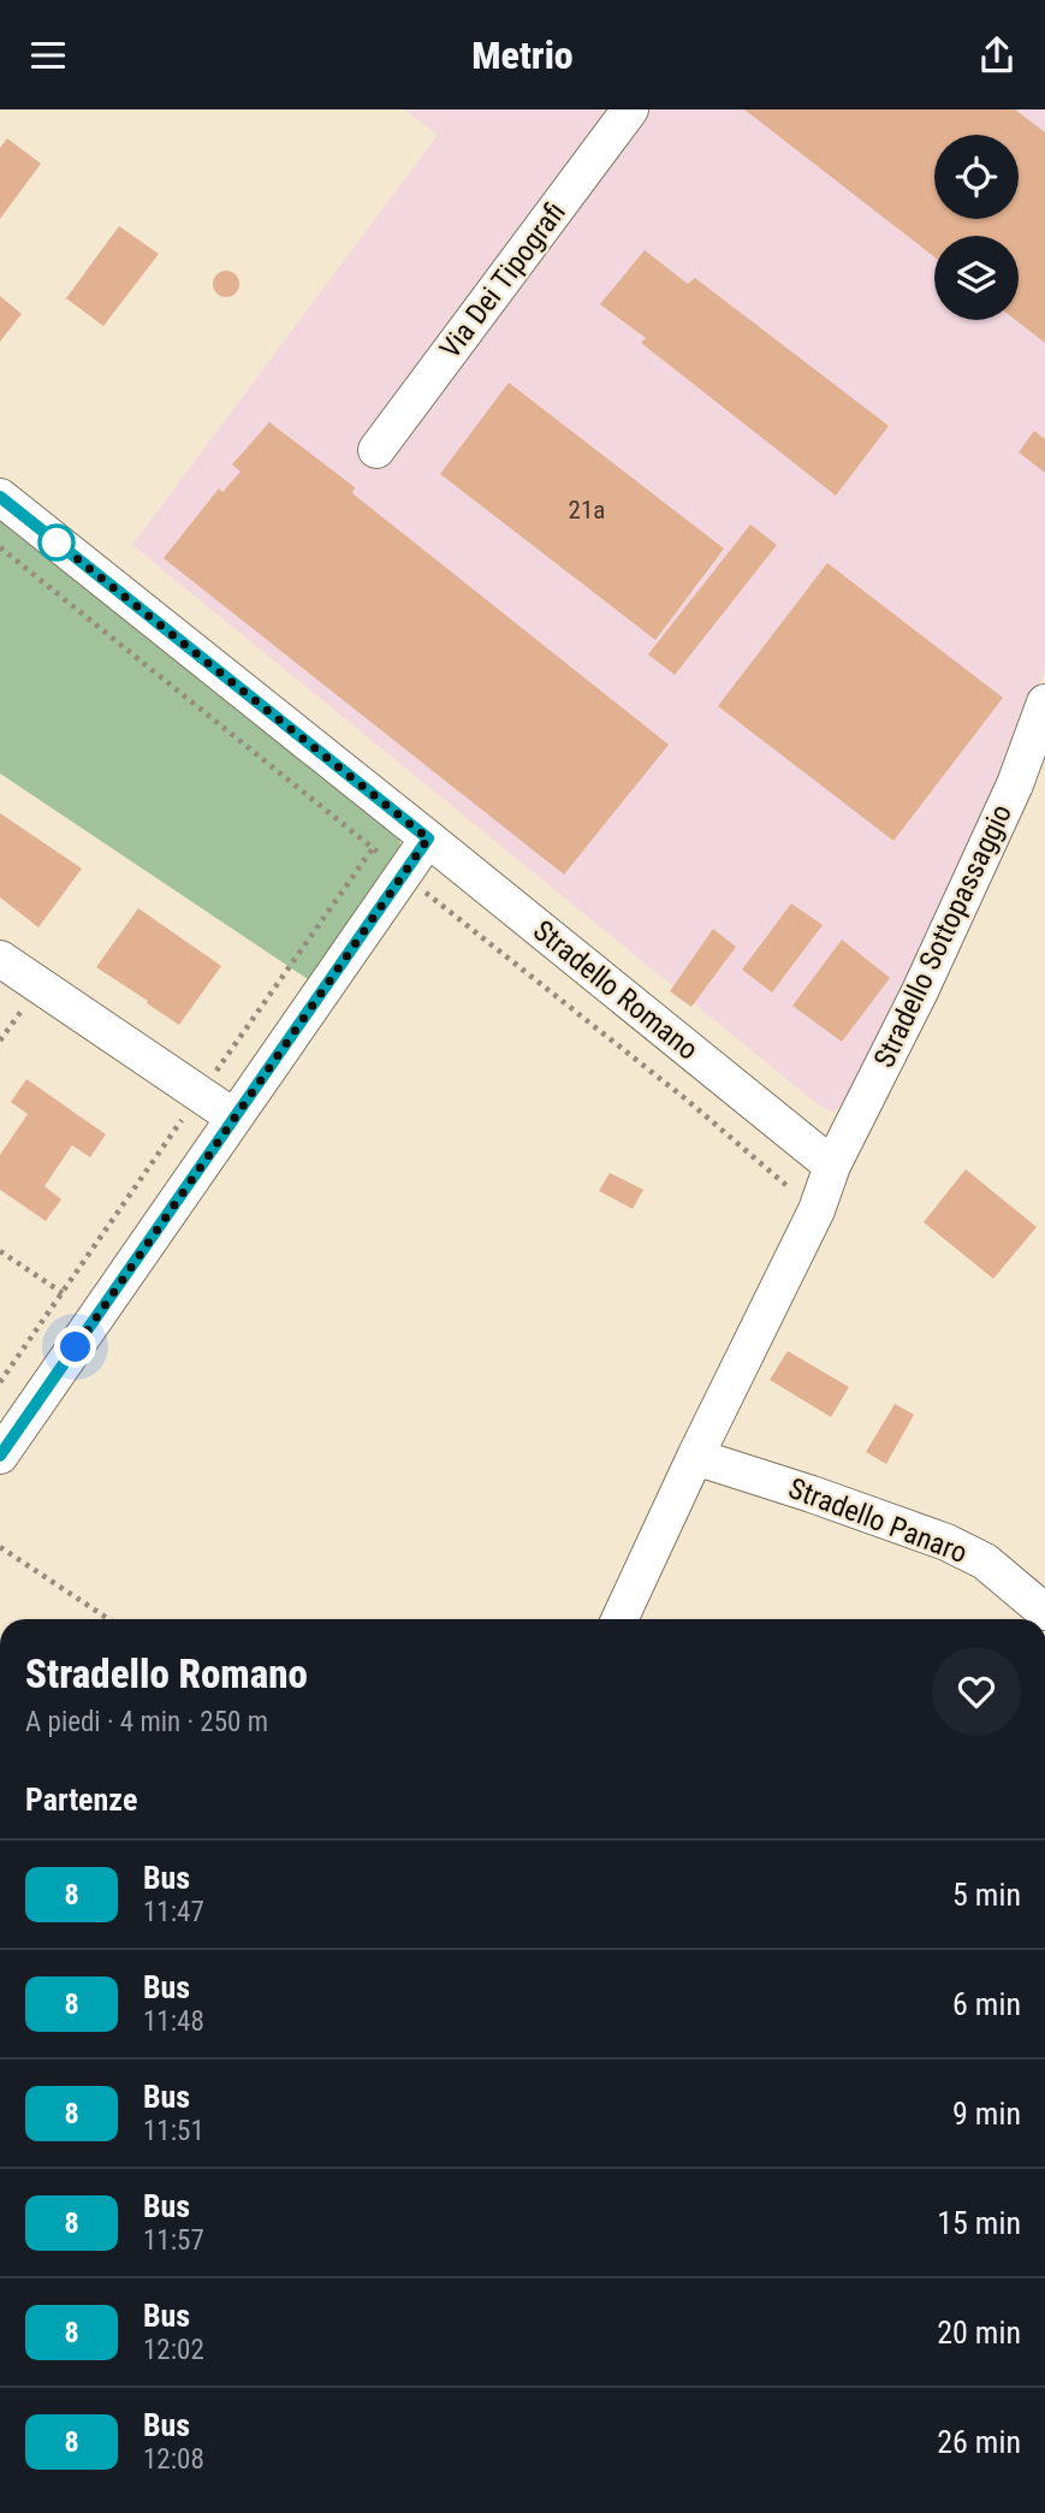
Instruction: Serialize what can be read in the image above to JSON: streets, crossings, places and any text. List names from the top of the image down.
{
  "streets": {
    "street": [
      "Via Dei Tipografi",
      "Stradello Sottopassaggio",
      "Stradello Romano",
      "Stradello Panaro"
    ]
  },
  "crossings": [
    ["Stradello Sottopassaggio", "Stradello Romano"]
  ],
  "lines": ["bus line 8"],
  "house_numbers": ["21a"],
  "page": {
    "header": "Metrio",
    "heading": [
      ["Stradello Romano", "A piedi · 4 min · 250 m"],
      "Partenze"
    ],
    "list": [
      {
        "mark": "8",
        "name": "Bus",
        "note": "11:47",
        "value": "5 min"
      },
      {
        "mark": "8",
        "name": "Bus",
        "note": "11:48",
        "value": "6 min"
      },
      {
        "mark": "8",
        "name": "Bus",
        "note": "11:51",
        "value": "9 min"
      },
      {
        "mark": "8",
        "name": "Bus",
        "note": "11:57",
        "value": "15 min"
      },
      {
        "mark": "8",
        "name": "Bus",
        "note": "12:02",
        "value": "20 min"
      },
      {
        "mark": "8",
        "name": "Bus",
        "note": "12:08",
        "value": "26 min"
      }
    ]
  }
}
